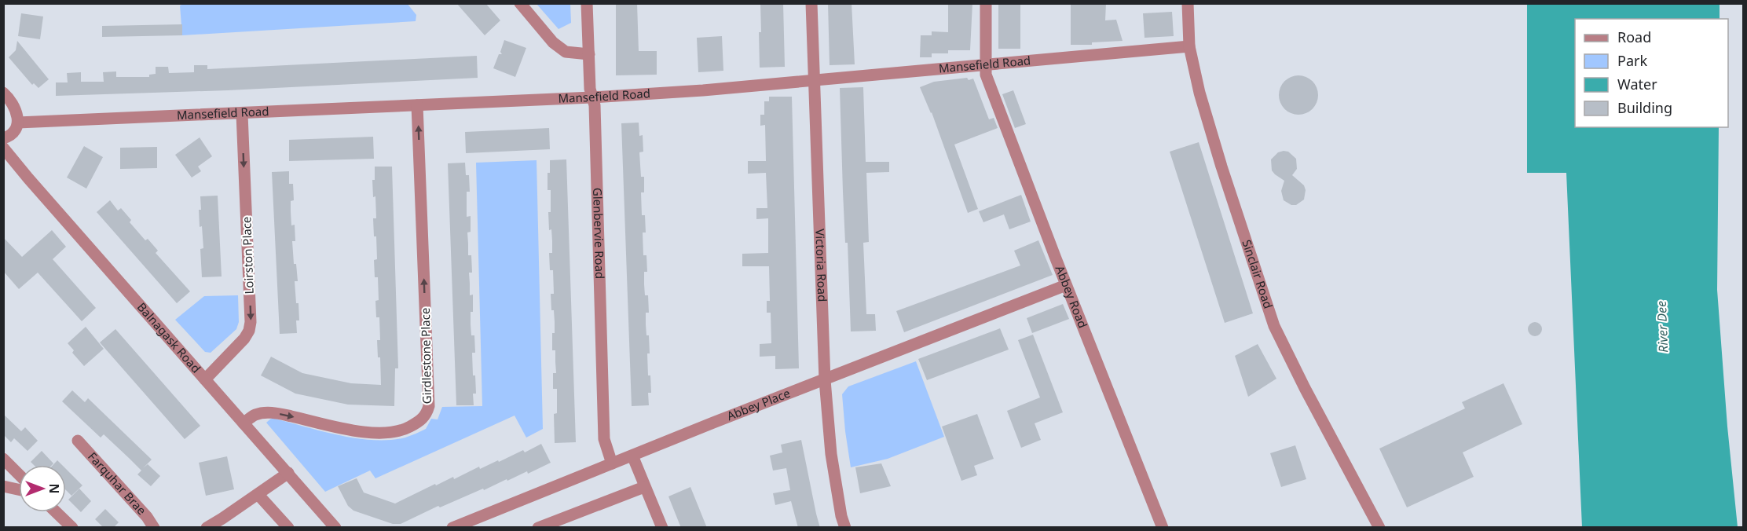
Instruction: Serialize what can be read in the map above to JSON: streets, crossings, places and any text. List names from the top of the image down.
{
  "streets": {
    "street": [
      "Mansefield Road",
      "Glenbervie Road",
      "Loirston Place",
      "Victoria Road",
      "Sinclair Road",
      "Abbey Road",
      "Balnagask Road",
      "Girdlestone Place",
      "Abbey Place",
      "Farquhar Brae"
    ]
  },
  "crossings": [
    ["Mansefield Road", "Glenbervie Road"],
    ["Mansefield Road", "Loirston Place"],
    ["Mansefield Road", "Victoria Road"],
    ["Mansefield Road", "Sinclair Road"],
    ["Mansefield Road", "Abbey Road"],
    ["Mansefield Road", "Girdlestone Place"],
    ["Glenbervie Road", "Abbey Place"],
    ["Loirston Place", "Balnagask Road"],
    ["Victoria Road", "Abbey Place"],
    ["Abbey Road", "Abbey Place"],
    ["Balnagask Road", "Girdlestone Place"]
  ],
  "one_way": ["Loirston Place"],
  "water": ["River Dee"],
  "legend": [
    "Road",
    "Park",
    "Water",
    "Building"
  ],
  "north": "right"
}
